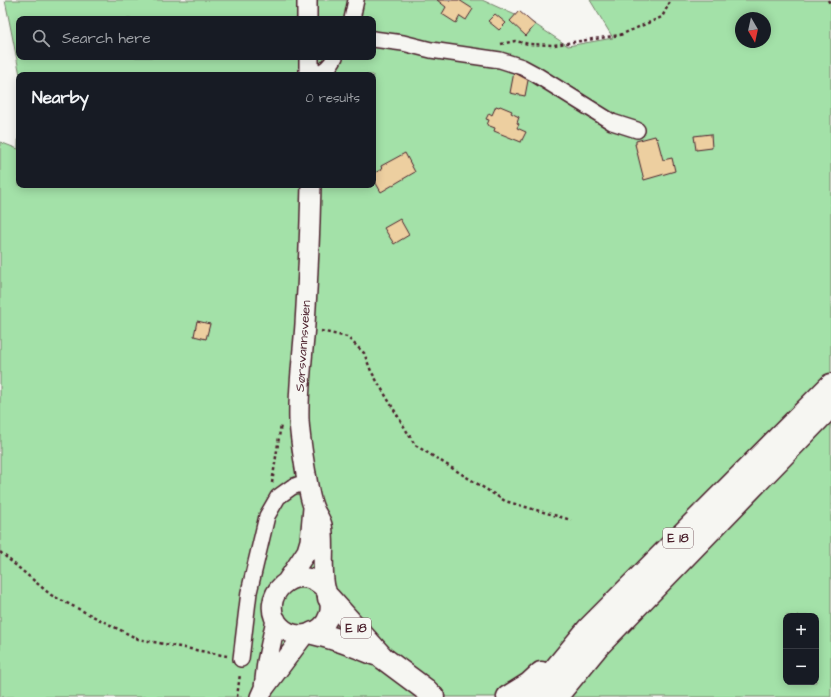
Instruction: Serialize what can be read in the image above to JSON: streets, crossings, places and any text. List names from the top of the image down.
{
  "streets": {
    "highway": ["E 18"],
    "main road": ["Sørsvannsveien"]
  },
  "crossings": [
    ["Sørsvannsveien", "E 18"]
  ],
  "north": "bottom",
  "page": {
    "search": "Search here",
    "heading": ["Nearby", "0 results"],
    "map_buttons": ["+", "−"]
  }
}
